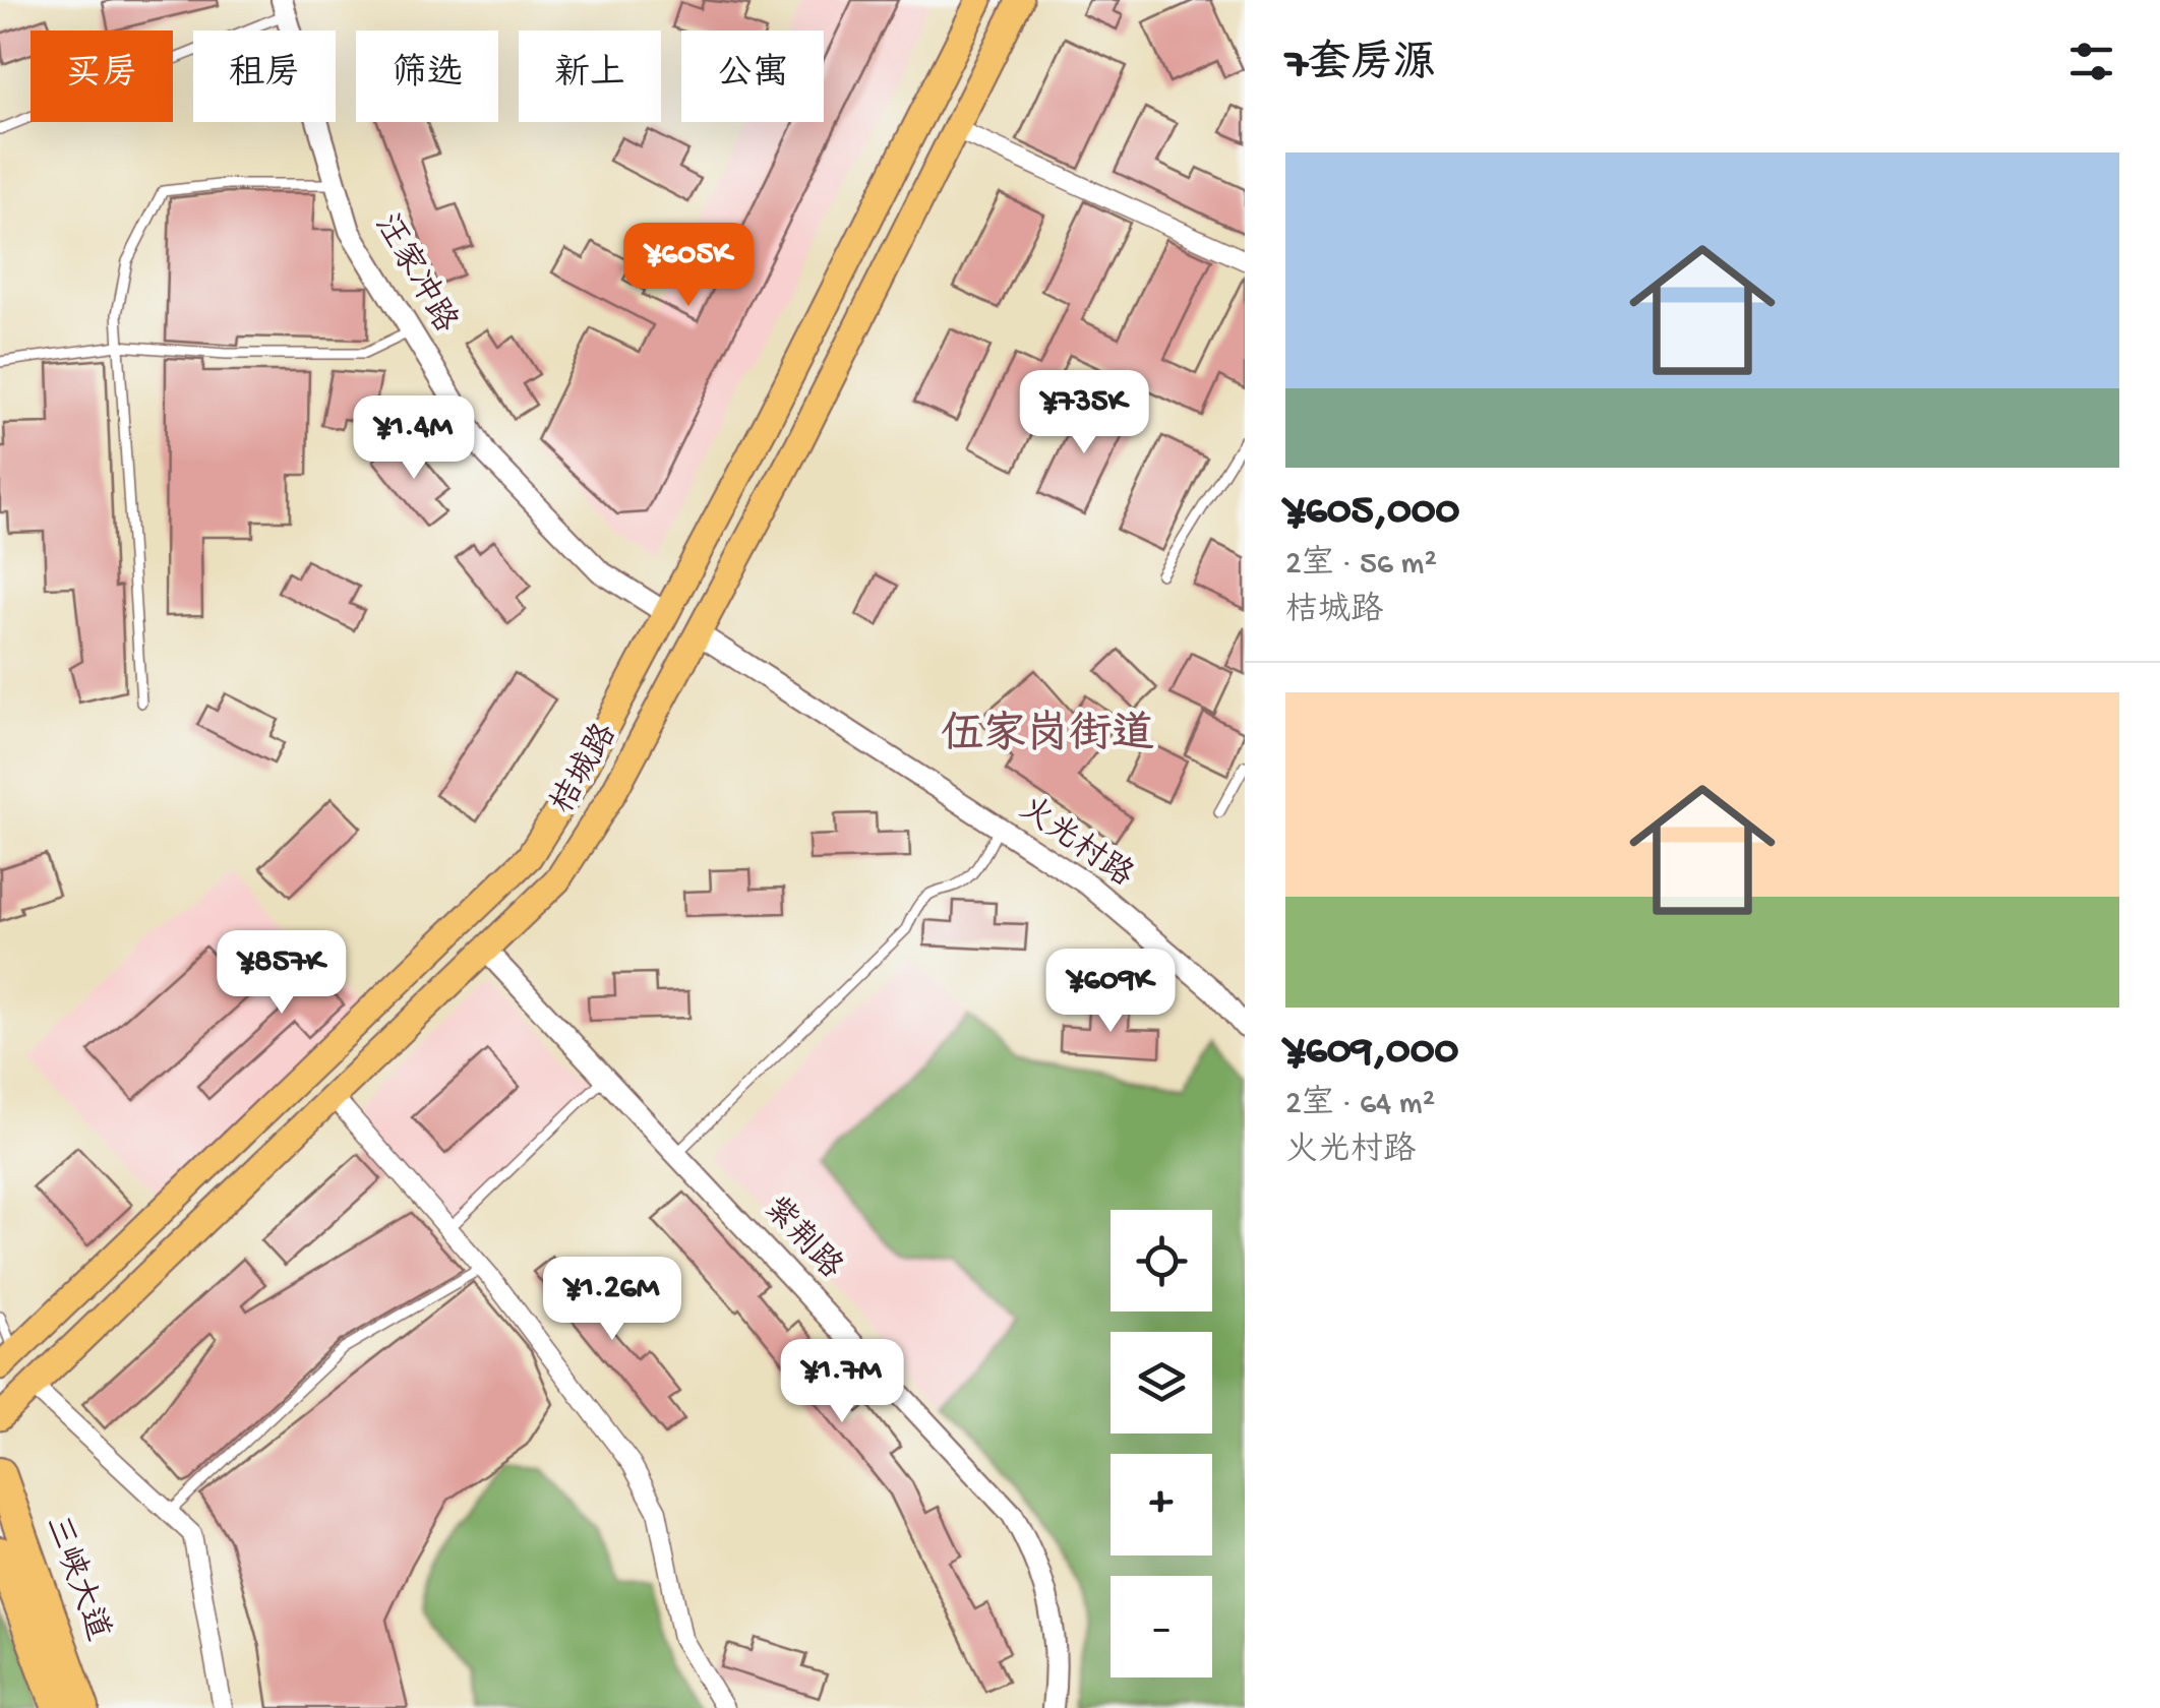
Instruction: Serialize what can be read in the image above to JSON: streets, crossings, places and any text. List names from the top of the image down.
{
  "streets": {
    "highway": ["三峡大道"],
    "main road": ["桔城路"],
    "street": ["汪家冲路", "火光村路", "紫荆路"]
  },
  "crossings": [
    ["汪家冲路", "桔城路"],
    ["桔城路", "火光村路"],
    ["桔城路", "紫荆路"]
  ],
  "districts": ["伍家岗街道"],
  "page": {
    "heading": "7套房源",
    "chip": [
      "买房",
      "租房",
      "筛选",
      "新上",
      "公寓"
    ],
    "list": [
      {
        "name": "¥605,000",
        "note": "2室 · 56 m² · 桔城路"
      },
      {
        "name": "¥609,000",
        "note": "2室 · 64 m² · 火光村路"
      }
    ],
    "price": [
      "¥605K",
      "¥735K",
      "¥1.4M",
      "¥857K",
      "¥609K",
      "¥1.26M",
      "¥1.7M"
    ],
    "map_buttons": ["+", "−"]
  }
}
